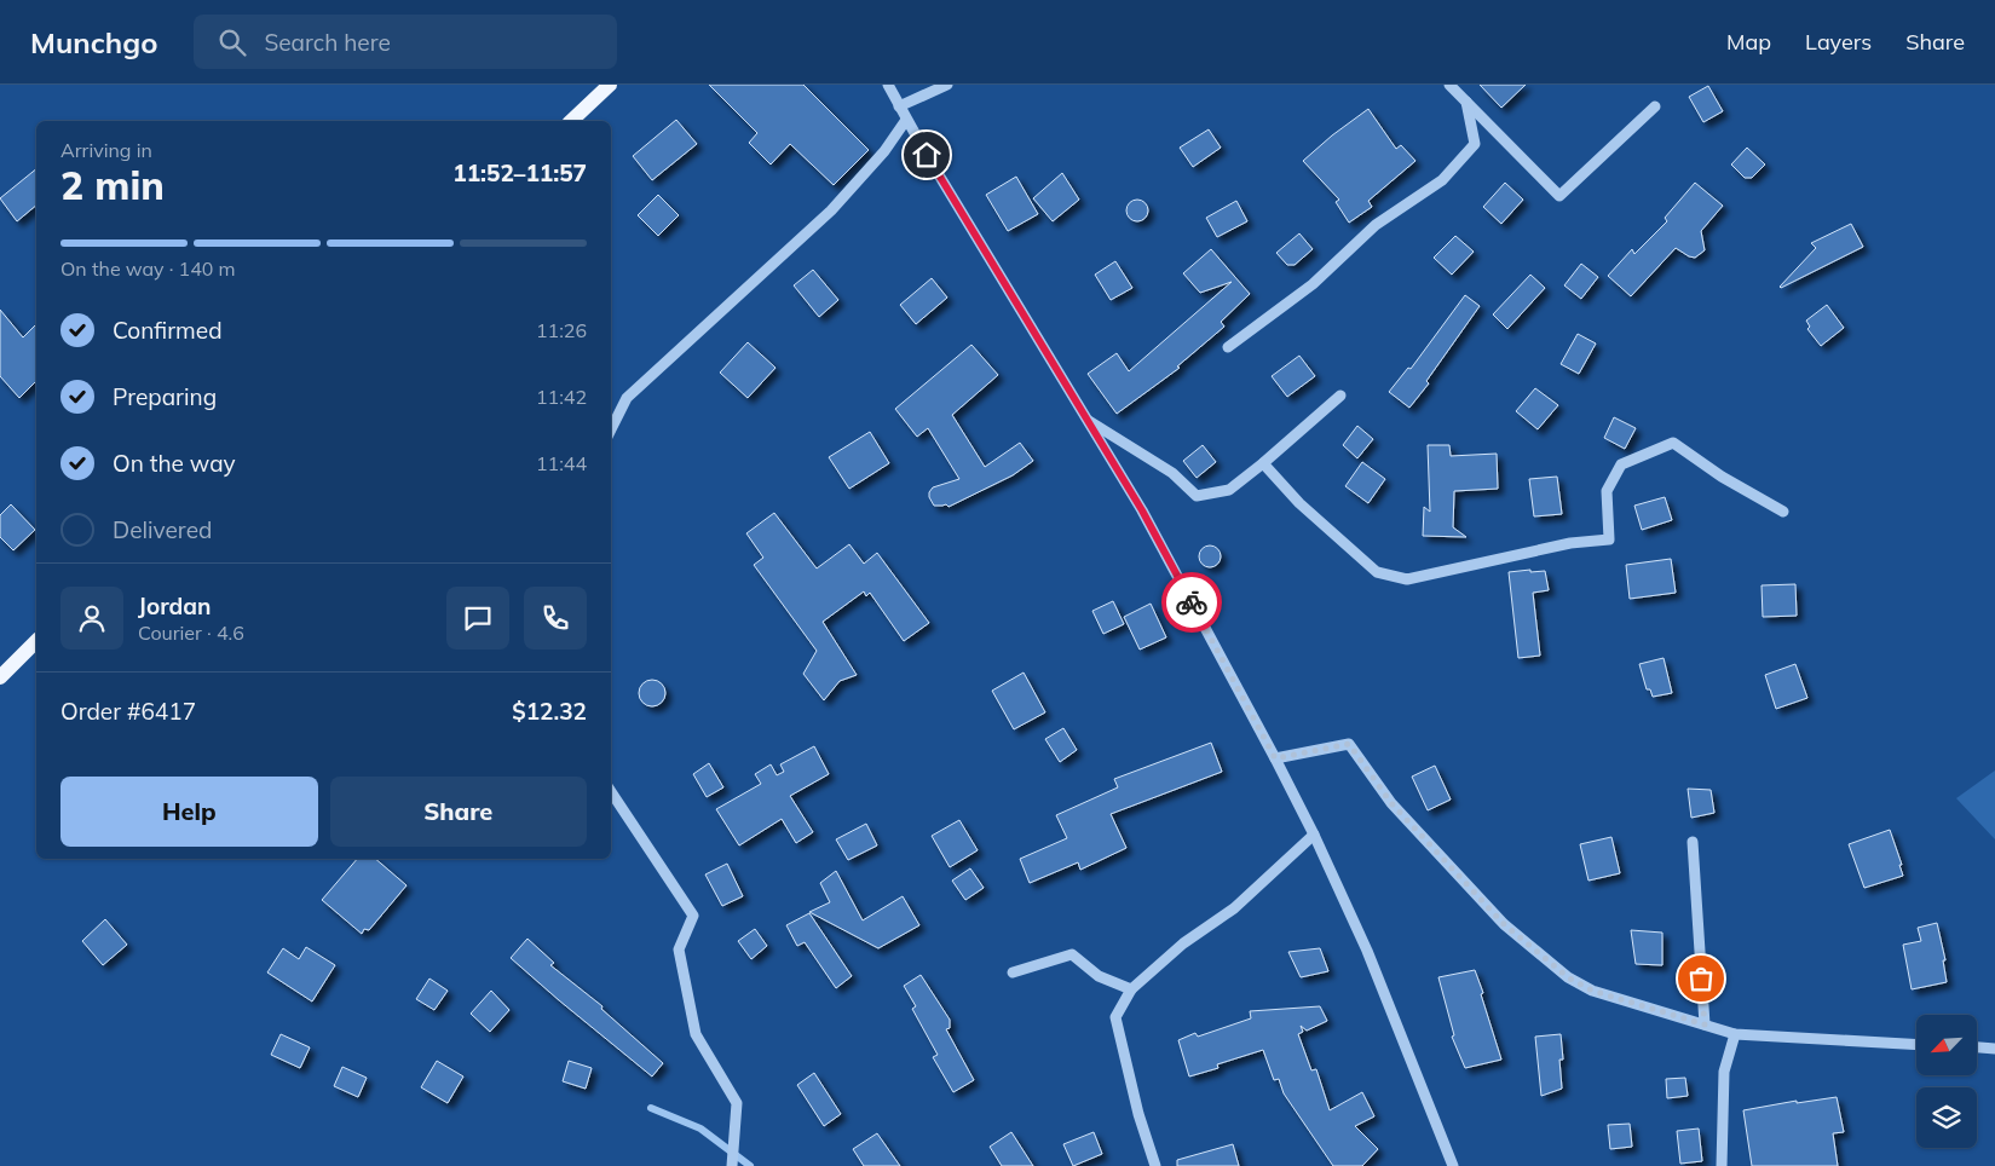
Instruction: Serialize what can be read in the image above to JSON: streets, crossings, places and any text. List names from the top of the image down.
{
  "north": "bottom left",
  "page": {
    "header": "Munchgo",
    "search": "Search here",
    "nav": ["Map", "Layers", "Share"],
    "heading": ["2 min", "Arriving in", "11:52–11:57"],
    "panel": [
      "Jordan",
      "Courier · 4.6",
      "Order #6417",
      "$12.32"
    ],
    "bar": "On the way · 140 m",
    "list": [
      ["Confirmed", "11:26"],
      ["Preparing", "11:42"],
      ["On the way", "11:44"],
      "Delivered"
    ],
    "buttons": ["Help", "Share"]
  }
}
